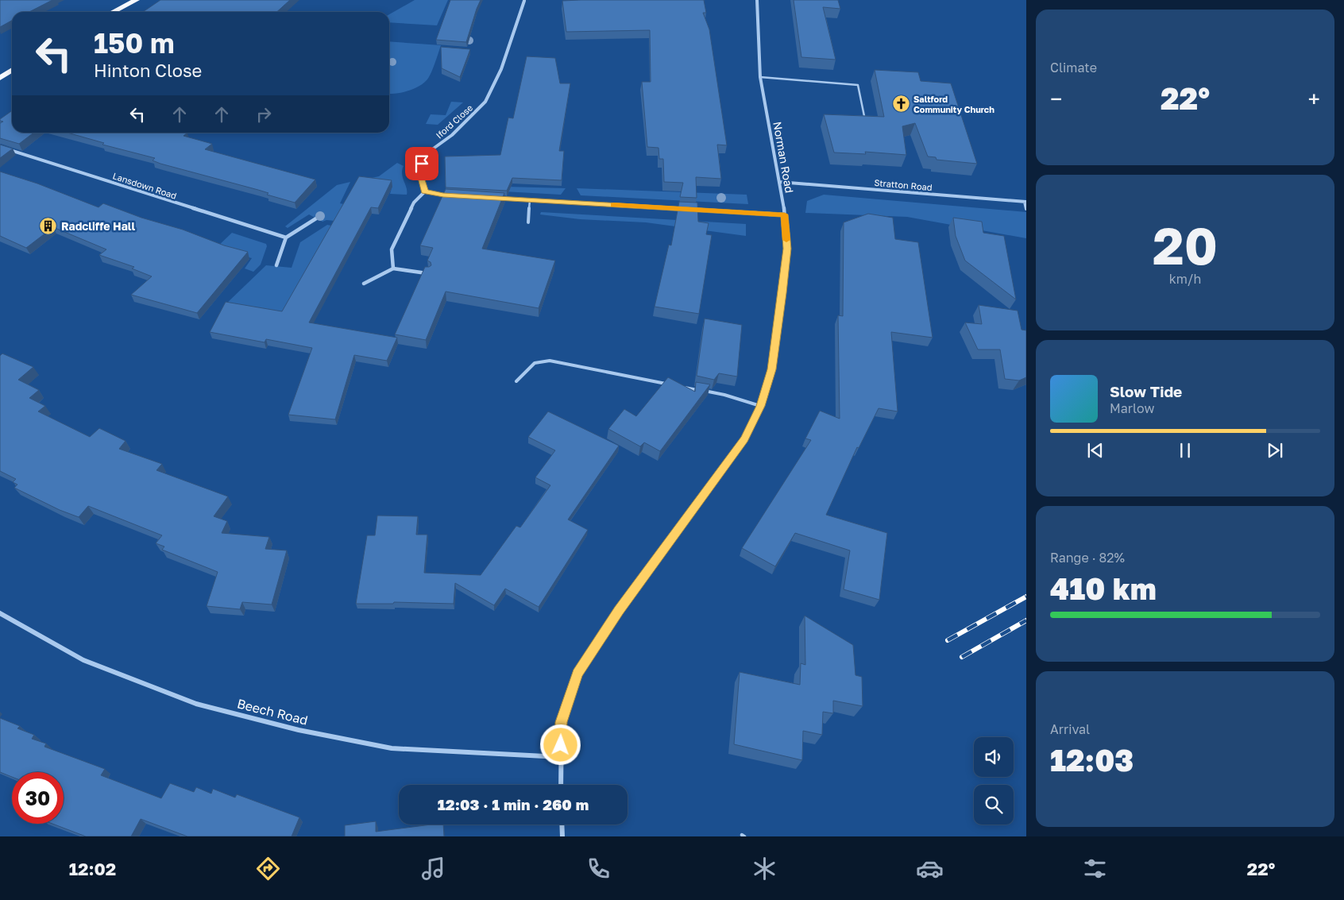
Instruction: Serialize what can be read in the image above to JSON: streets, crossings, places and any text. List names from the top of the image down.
{
  "streets": {
    "street": [
      "Iford Close",
      "Norman Road",
      "Stratton Road",
      "Lansdown Road",
      "Beech Road"
    ]
  },
  "crossings": [
    ["Norman Road", "Stratton Road"],
    ["Norman Road", "Beech Road"]
  ],
  "places": {
    "church": ["Saltford Community Church"],
    "building": ["Radcliffe Hall"]
  },
  "page": {
    "tile": [
      "Climate",
      ["20", "km/h"],
      ["Range · 82%", "410 km"],
      ["Arrival", "12:03"]
    ],
    "turn": ["150 m", "Hinton Close"],
    "heat": ["−", "22°", "+"],
    "song": ["Slow Tide", "Marlow"],
    "limit": "30",
    "trip": "12:03 · 1 min · 260 m",
    "tabs": ["12:02", "22°"]
  }
}
